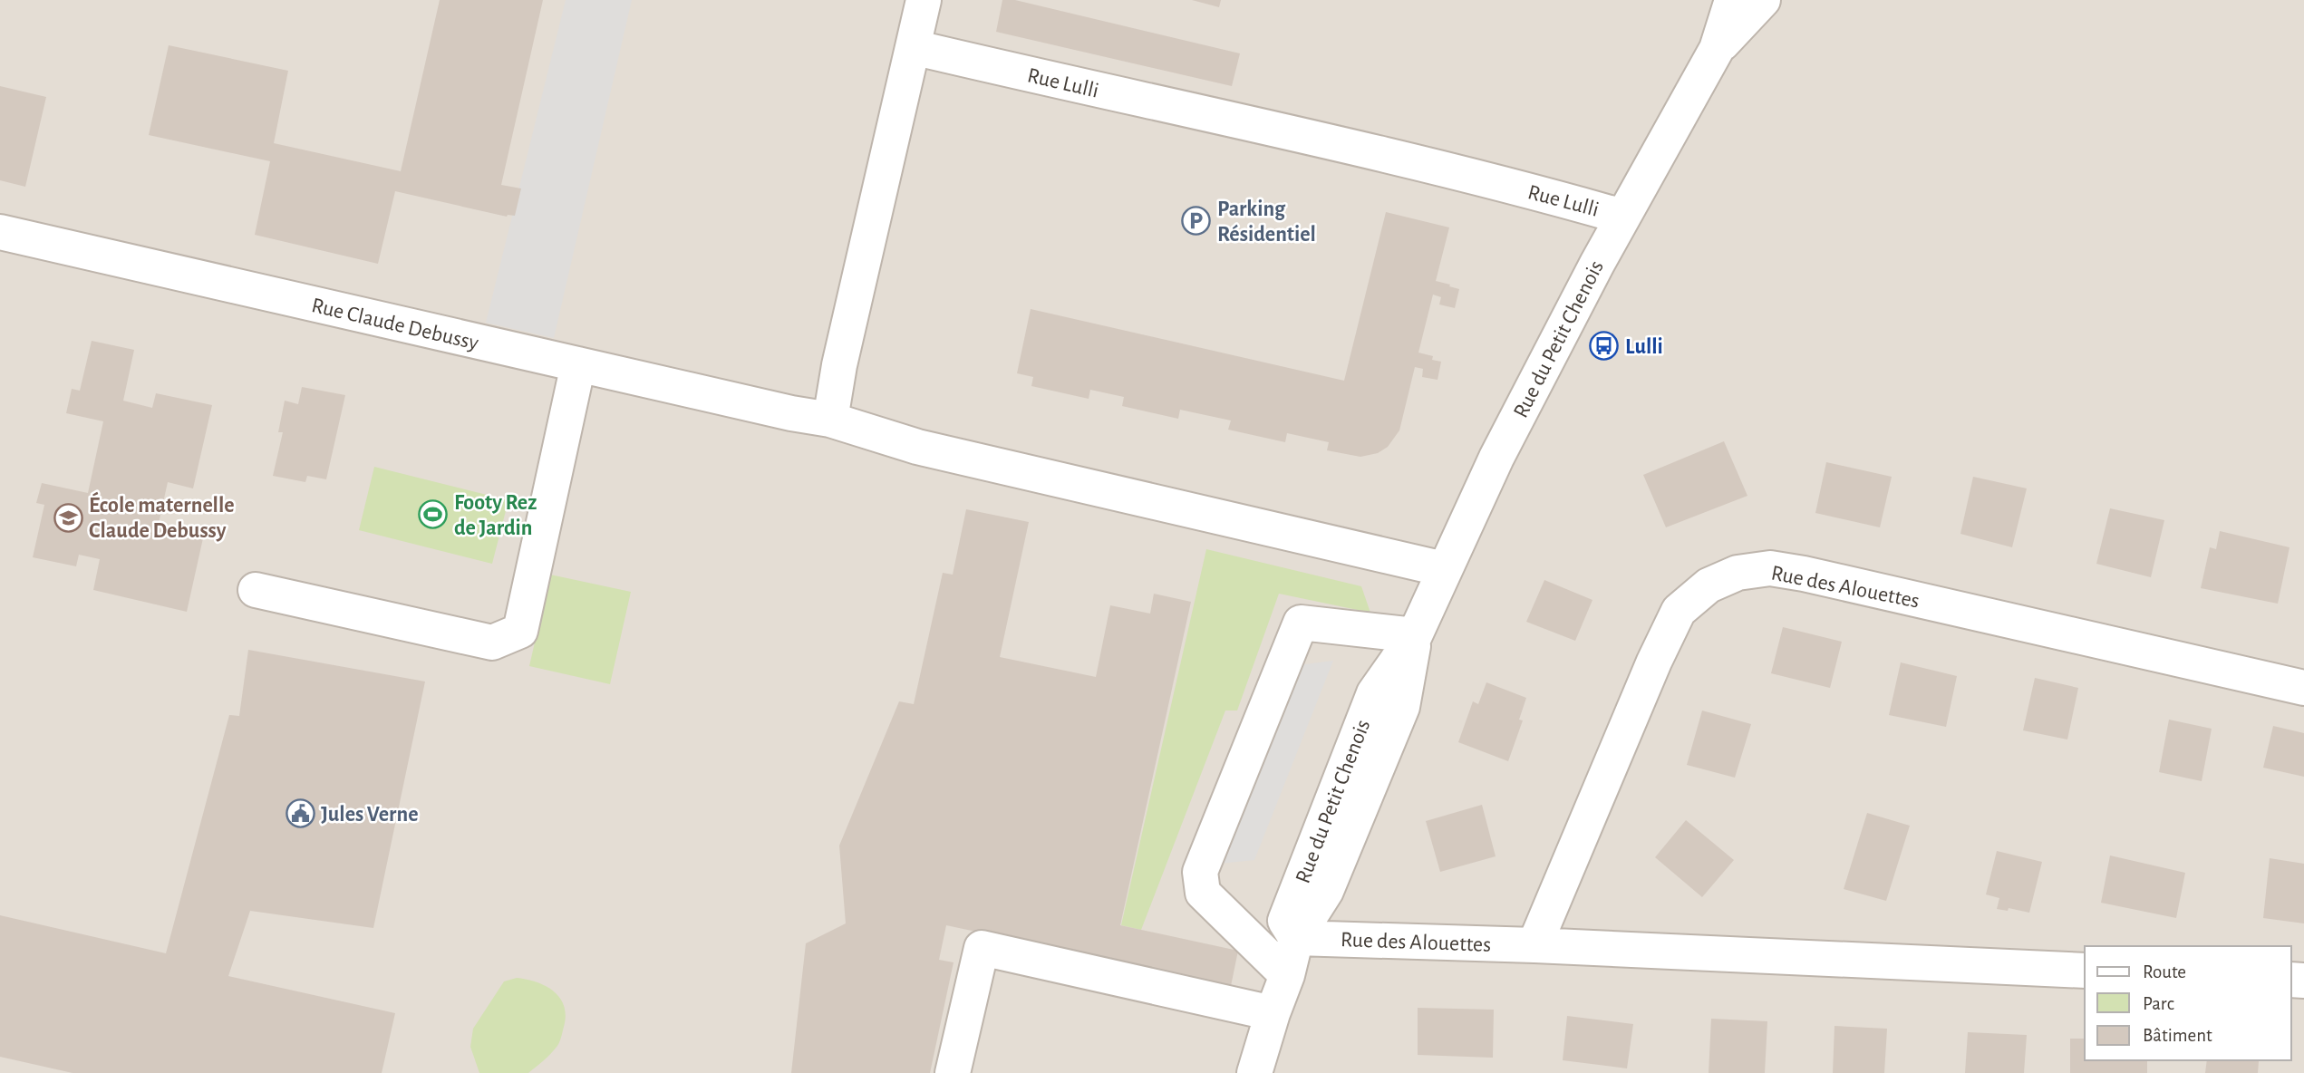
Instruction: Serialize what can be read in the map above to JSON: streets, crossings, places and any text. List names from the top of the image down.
{
  "streets": {
    "street": [
      "Rue Lulli",
      "Rue Claude Debussy",
      "Rue du Petit Chenois",
      "Rue des Alouettes"
    ]
  },
  "crossings": [
    ["Rue Lulli", "Rue du Petit Chenois"],
    ["Rue du Petit Chenois", "Rue des Alouettes"]
  ],
  "places": {
    "parking": ["Parking Résidentiel"],
    "bus stop": ["Lulli"],
    "sports": ["Footy Rez de Jardin"],
    "school or university": ["École maternelle Claude Debussy"],
    "public building": ["Jules Verne"]
  },
  "legend": ["Route", "Parc", "Bâtiment"]
}
